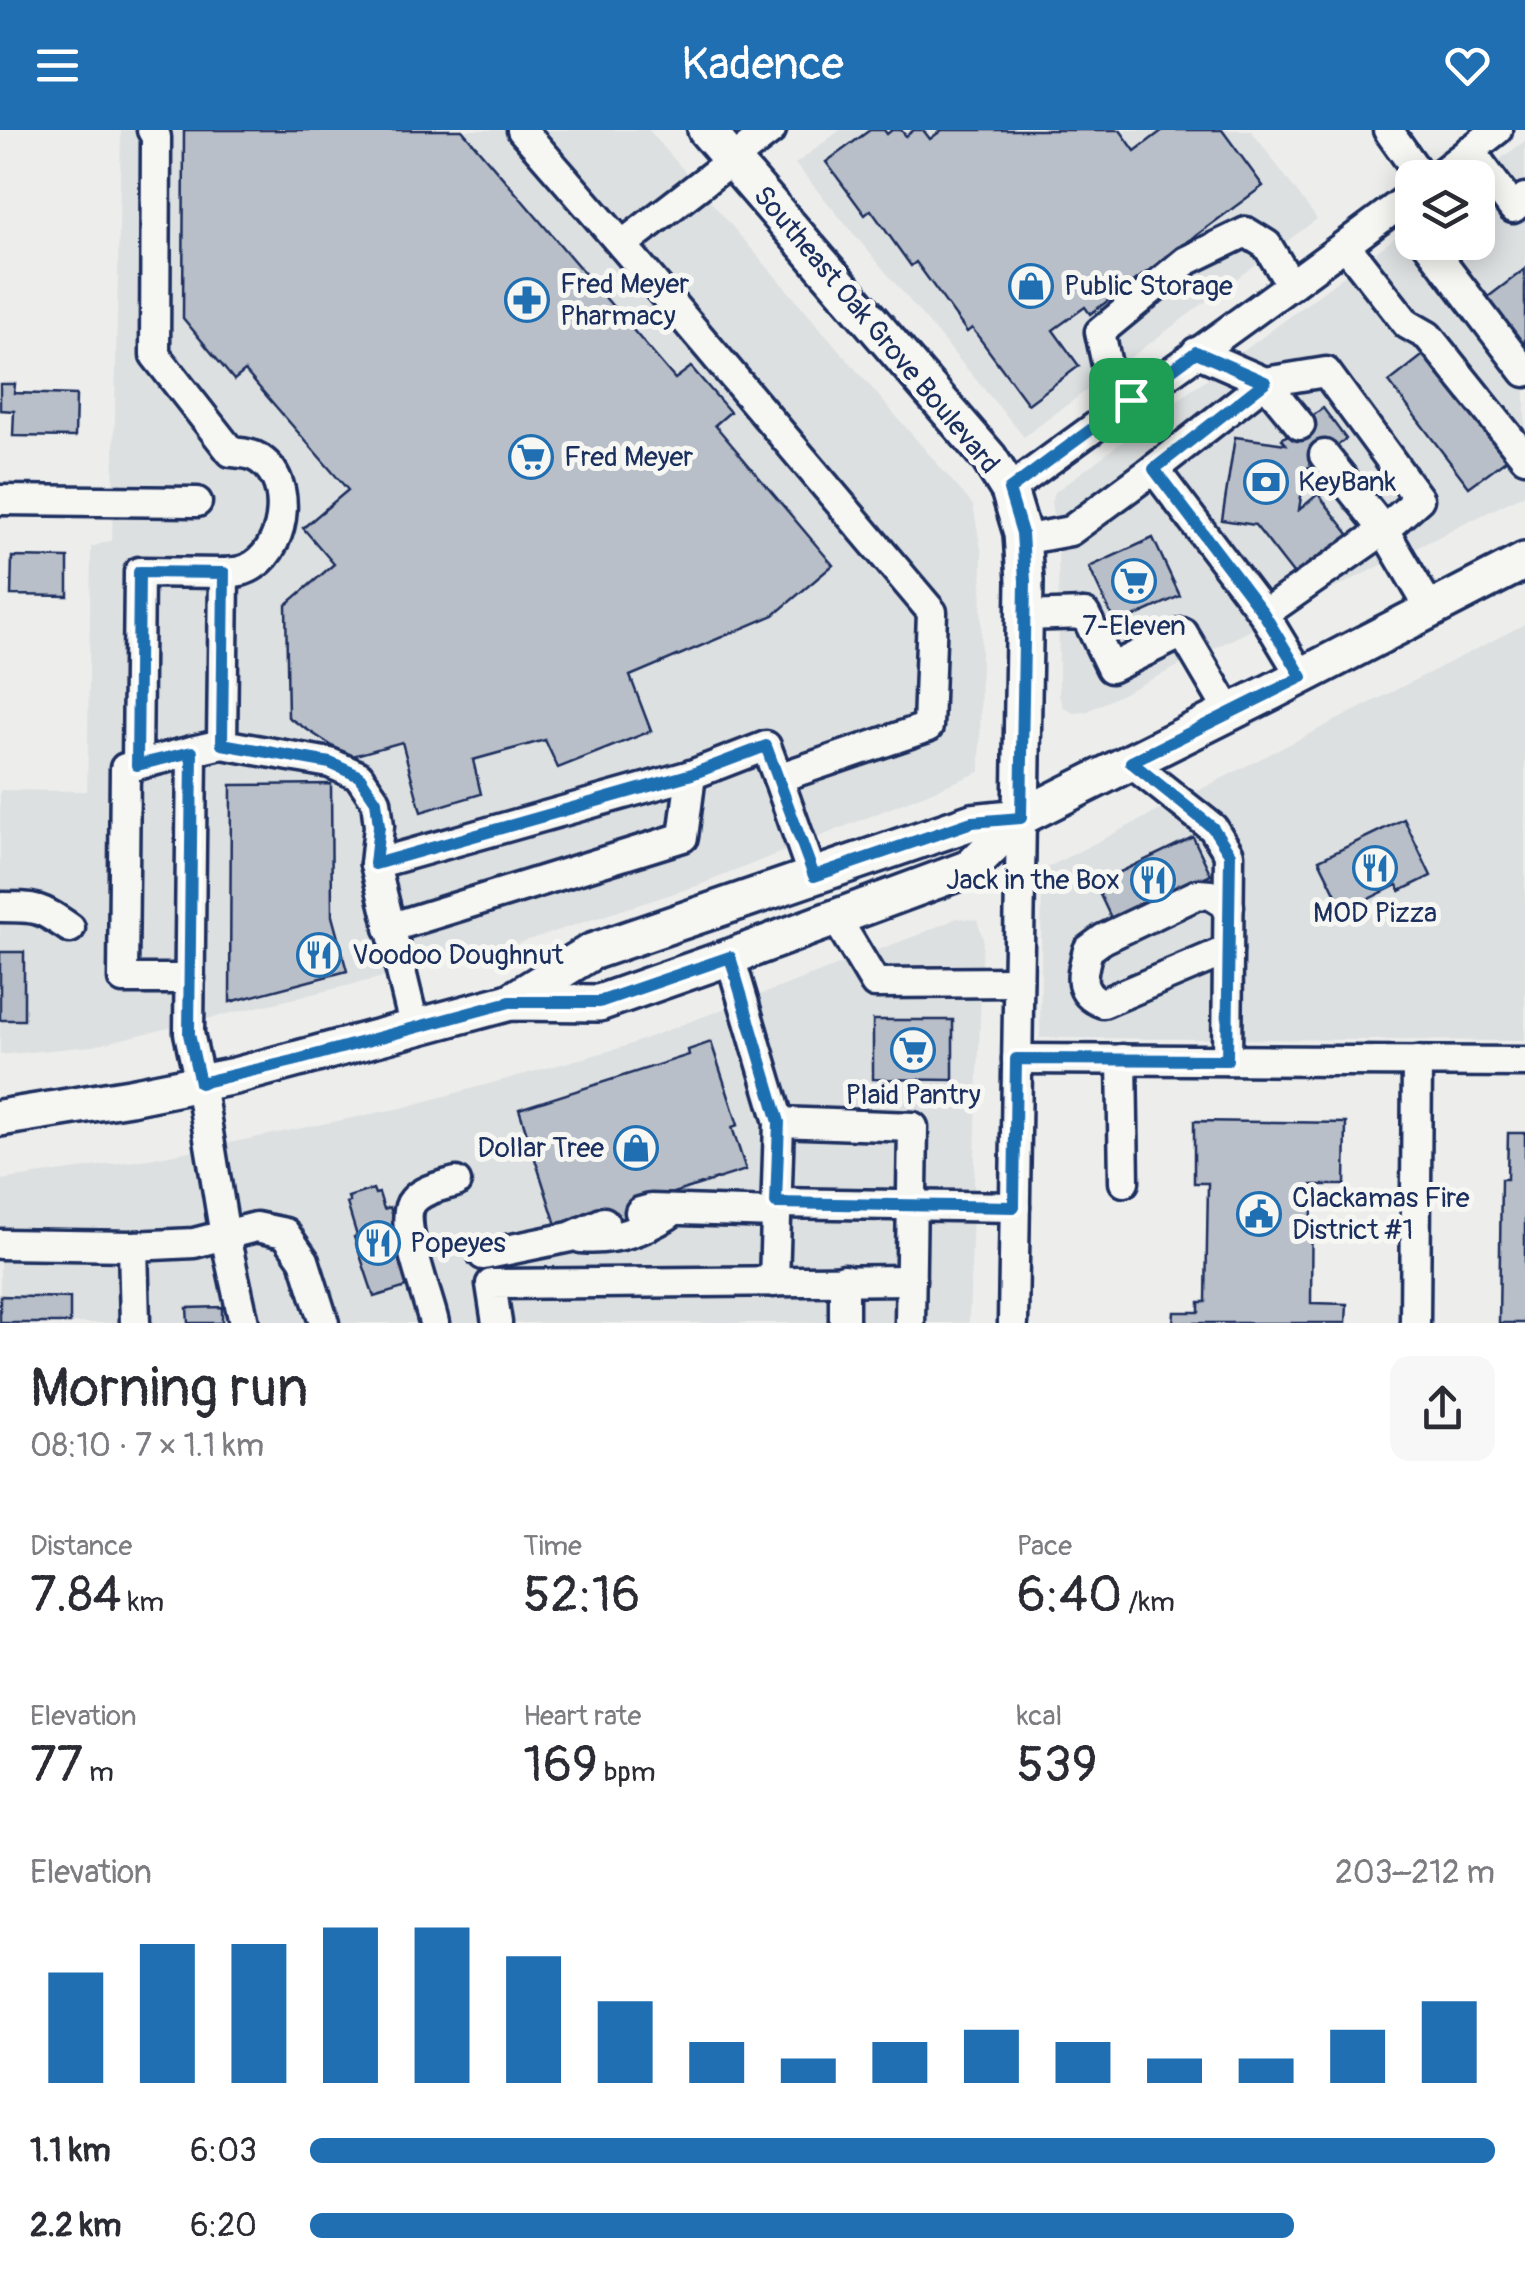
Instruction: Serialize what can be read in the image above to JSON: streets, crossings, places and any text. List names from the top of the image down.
{
  "streets": {
    "main road": ["Southeast Oak Grove Boulevard"]
  },
  "places": {
    "shop": ["Public Storage", "Dollar Tree"],
    "pharmacy": ["Fred Meyer Pharmacy"],
    "supermarket": ["Fred Meyer", "7-Eleven", "Plaid Pantry"],
    "bank": ["KeyBank"],
    "restaurant": [
      "MOD Pizza",
      "Jack in the Box",
      "Voodoo Doughnut",
      "Popeyes"
    ],
    "public building": ["Clackamas Fire District #1"]
  },
  "page": {
    "header": "Kadence",
    "heading": ["Morning run", "08:10 · 7 × 1.1 km"],
    "stats": [
      ["Distance", "7.84 km"],
      ["Time", "52:16"],
      ["Pace", "6:40 /km"],
      ["Elevation", "77 m"],
      ["Heart rate", "169 bpm"],
      ["kcal", "539"]
    ],
    "chart": ["Elevation", "203–212 m"],
    "list": [
      {
        "name": "1.1 km",
        "note": "6:03"
      },
      {
        "name": "2.2 km",
        "note": "6:20"
      }
    ]
  }
}
